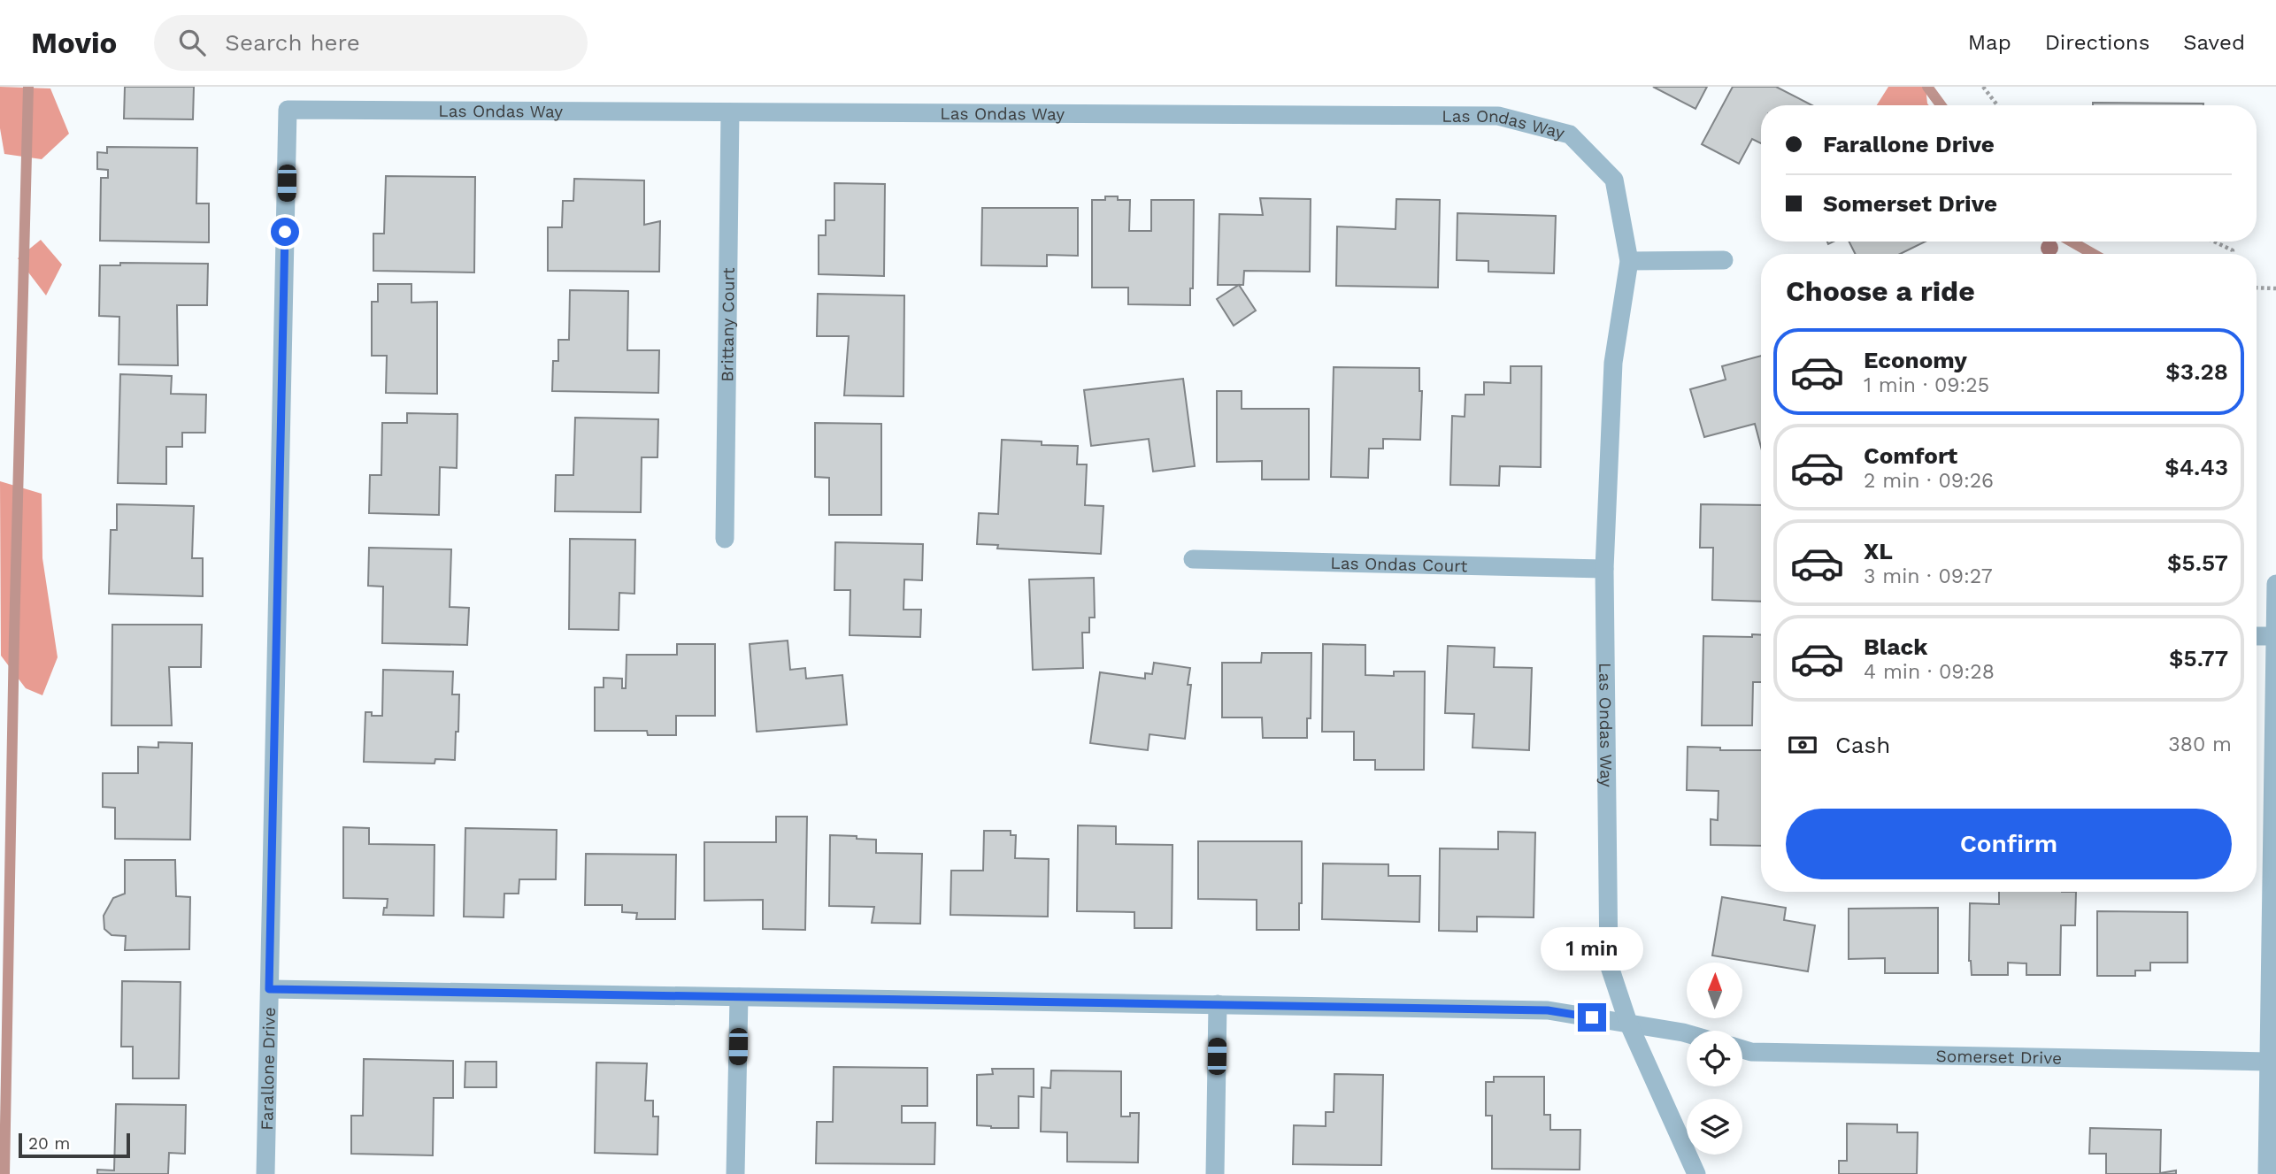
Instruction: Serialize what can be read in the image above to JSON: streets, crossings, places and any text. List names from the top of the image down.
{
  "streets": {
    "street": [
      "Las Ondas Way",
      "Brittany Court",
      "Las Ondas Court",
      "Somerset Drive",
      "Farallone Drive"
    ]
  },
  "crossings": [
    ["Las Ondas Way", "Brittany Court"],
    ["Las Ondas Way", "Las Ondas Court"],
    ["Las Ondas Way", "Farallone Drive"]
  ],
  "scale_bar": "20 m",
  "north": "top",
  "page": {
    "header": "Movio",
    "search": "Search here",
    "nav": ["Map", "Directions", "Saved"],
    "banner": ["Farallone Drive", "Somerset Drive"],
    "heading": "Choose a ride",
    "list": [
      {
        "name": "Economy",
        "note": "1 min · 09:25",
        "value": "$3.28"
      },
      {
        "name": "Comfort",
        "note": "2 min · 09:26",
        "value": "$4.43"
      },
      {
        "name": "XL",
        "note": "3 min · 09:27",
        "value": "$5.57"
      },
      {
        "name": "Black",
        "note": "4 min · 09:28",
        "value": "$5.77"
      }
    ],
    "pay": ["Cash", "380 m"],
    "buttons": "Confirm",
    "bubble": "1 min",
    "scale": "20 m"
  }
}
